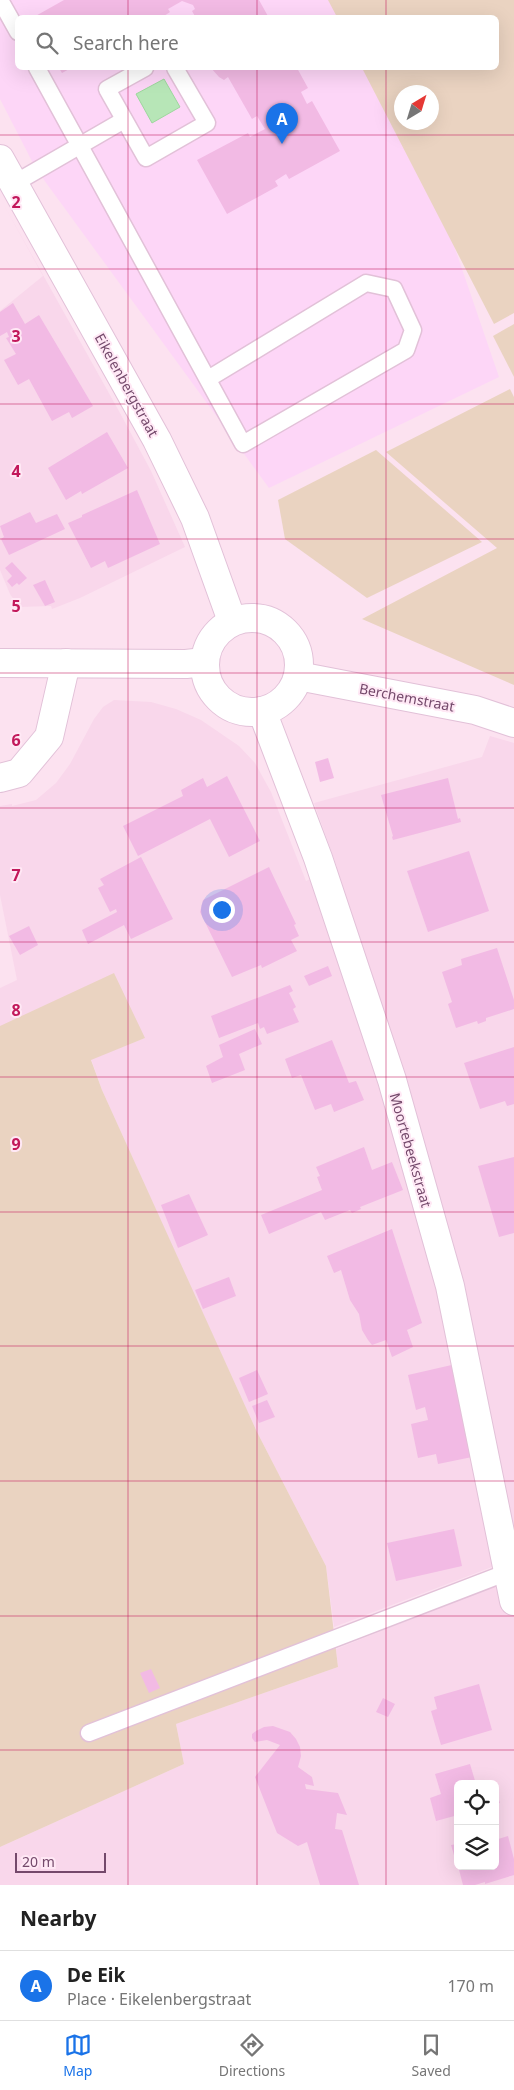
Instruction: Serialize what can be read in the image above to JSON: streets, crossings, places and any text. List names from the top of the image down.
{
  "streets": {
    "street": ["Eikelenbergstraat", "Berchemstraat", "Moortebeekstraat"]
  },
  "crossings": [
    ["Eikelenbergstraat", "Berchemstraat"],
    ["Eikelenbergstraat", "Moortebeekstraat"],
    ["Berchemstraat", "Moortebeekstraat"]
  ],
  "scale_bar": "20 m",
  "north": "top right",
  "page": {
    "search": "Search here",
    "pins": "A",
    "scale": "20 m",
    "heading": "Nearby",
    "list": [
      {
        "mark": "A",
        "name": "De Eik",
        "note": "Place · Eikelenbergstraat",
        "value": "170 m"
      }
    ],
    "nav": ["Map", "Directions", "Saved"]
  },
  "grid": {
    "rows": [
      "2",
      "3",
      "4",
      "5",
      "6",
      "7",
      "8",
      "9"
    ]
  }
}
